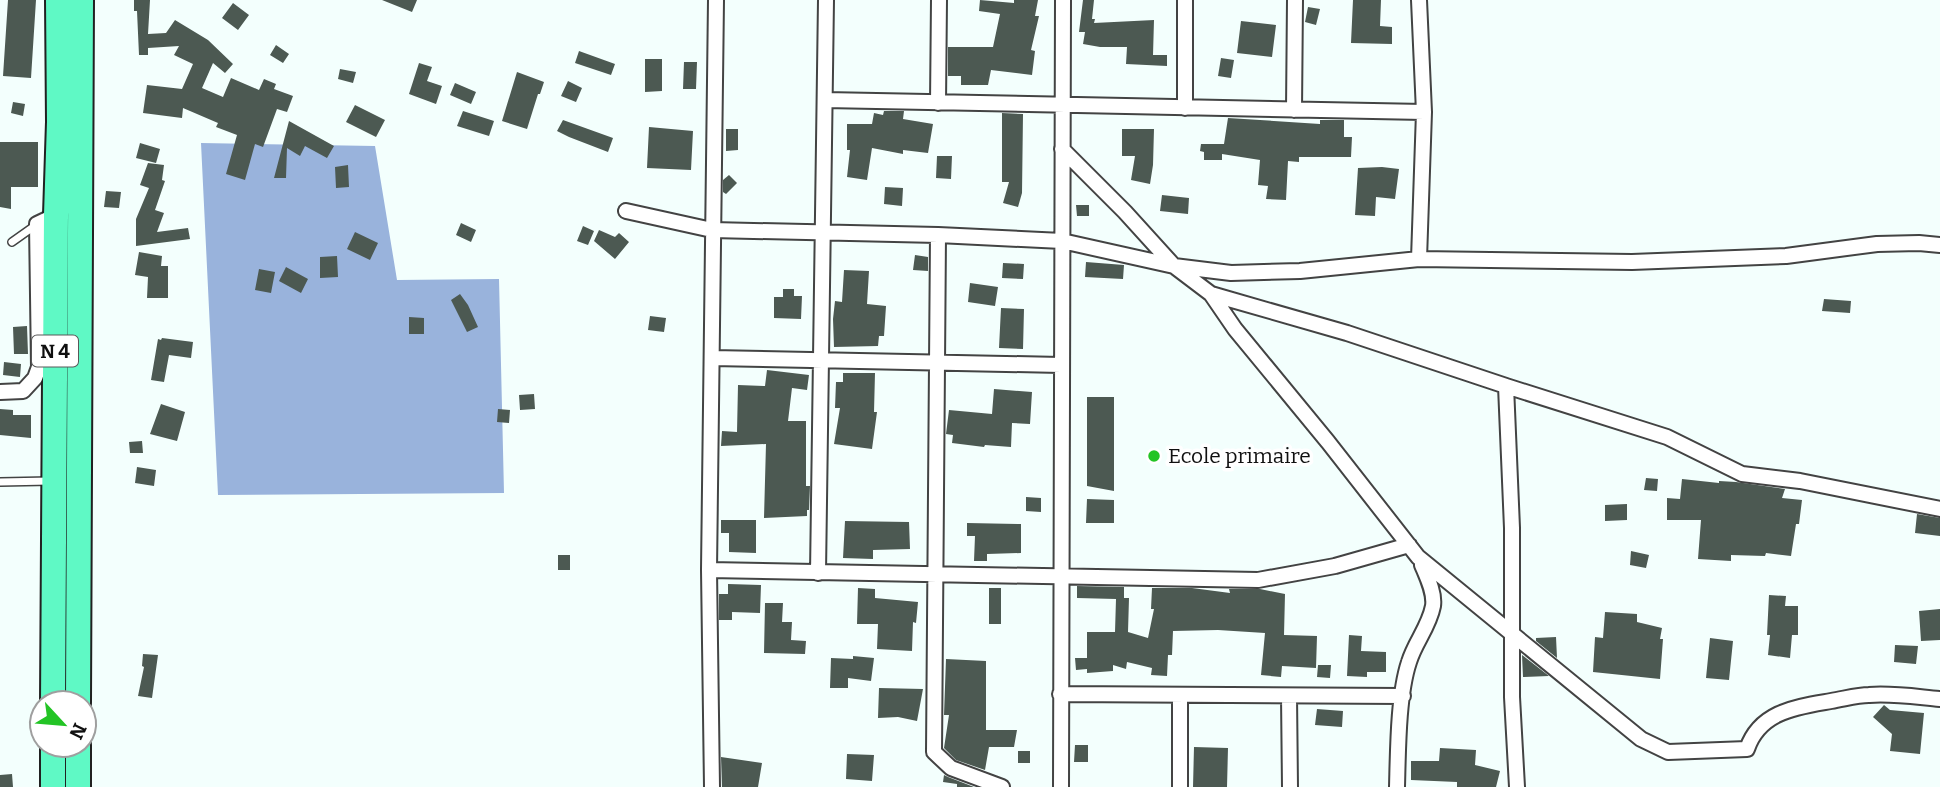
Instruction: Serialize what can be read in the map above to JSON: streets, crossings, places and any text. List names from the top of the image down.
{
  "streets": {
    "highway": ["N 4"]
  },
  "places": ["Ecole primaire"],
  "north": "bottom right"
}
